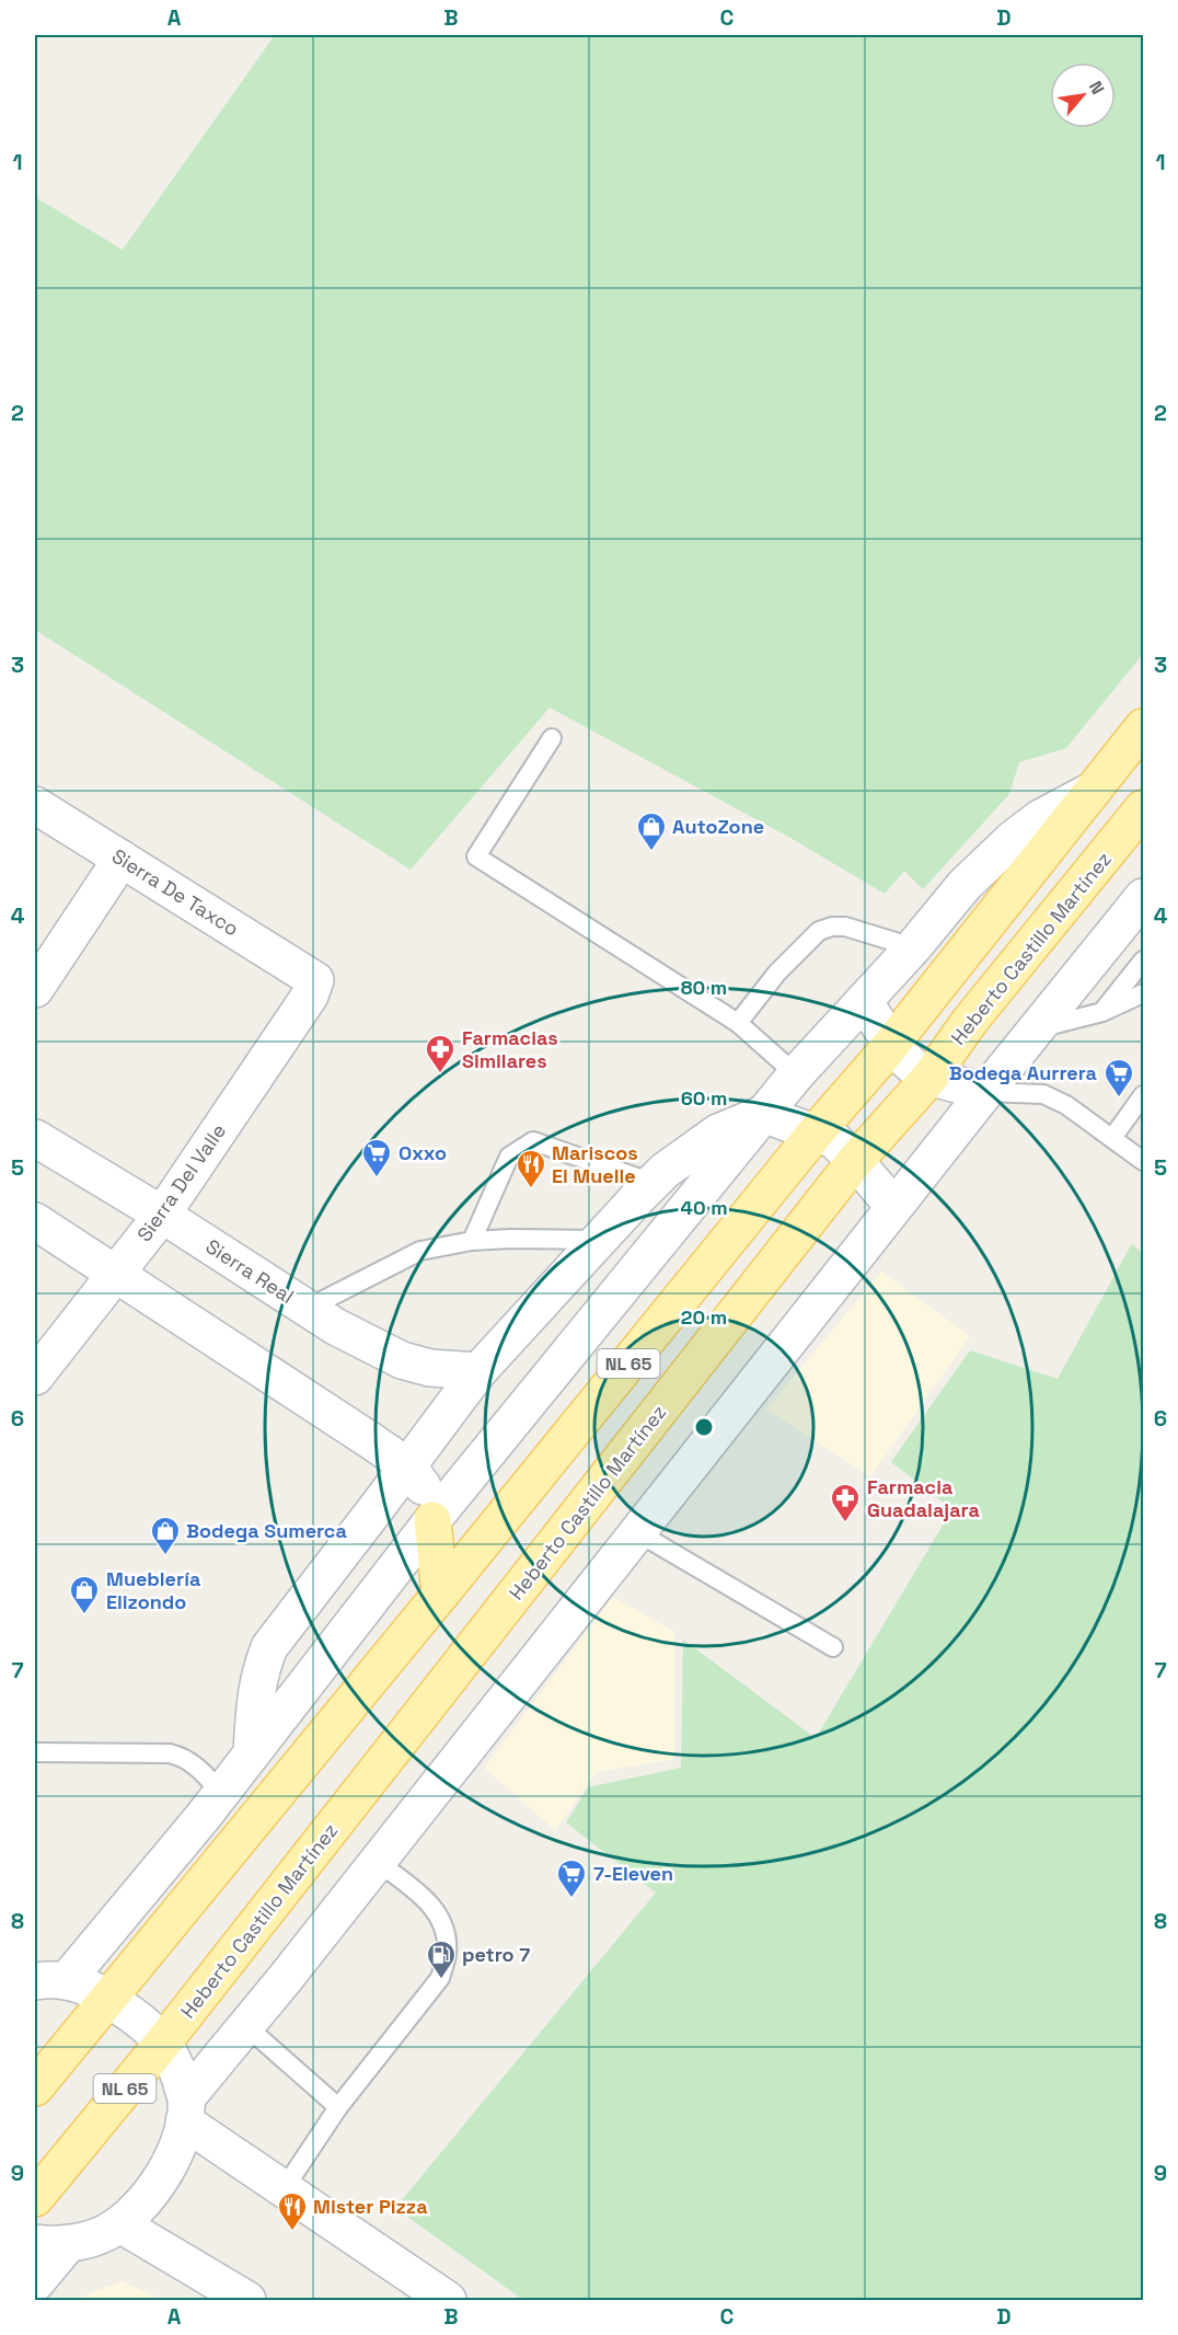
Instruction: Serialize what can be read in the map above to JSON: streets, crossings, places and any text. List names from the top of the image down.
{
  "streets": {
    "main road": ["Heberto Castillo Martínez", "NL 65"],
    "street": ["Sierra De Taxco", "Sierra Del Valle", "Sierra Real"]
  },
  "crossings": [
    ["Sierra De Taxco", "Sierra Del Valle"],
    ["Sierra Del Valle", "Sierra Real"]
  ],
  "places": {
    "shop": ["AutoZone", "Bodega Sumerca", "Mueblería Elizondo"],
    "pharmacy": ["Farmacias Similares", "Farmacia Guadalajara"],
    "supermarket": ["Bodega Aurrera", "Oxxo", "7-Eleven"],
    "restaurant": ["Mariscos El Muelle", "Mister Pizza"],
    "fuel station": ["petro 7"]
  },
  "north": "top right",
  "grid": {
    "columns": [
      "A",
      "B",
      "C",
      "D"
    ],
    "rows": [
      "1",
      "2",
      "3",
      "4",
      "5",
      "6",
      "7",
      "8",
      "9"
    ]
  },
  "rings": [
    "80 m",
    "60 m",
    "40 m",
    "20 m"
  ]
}
